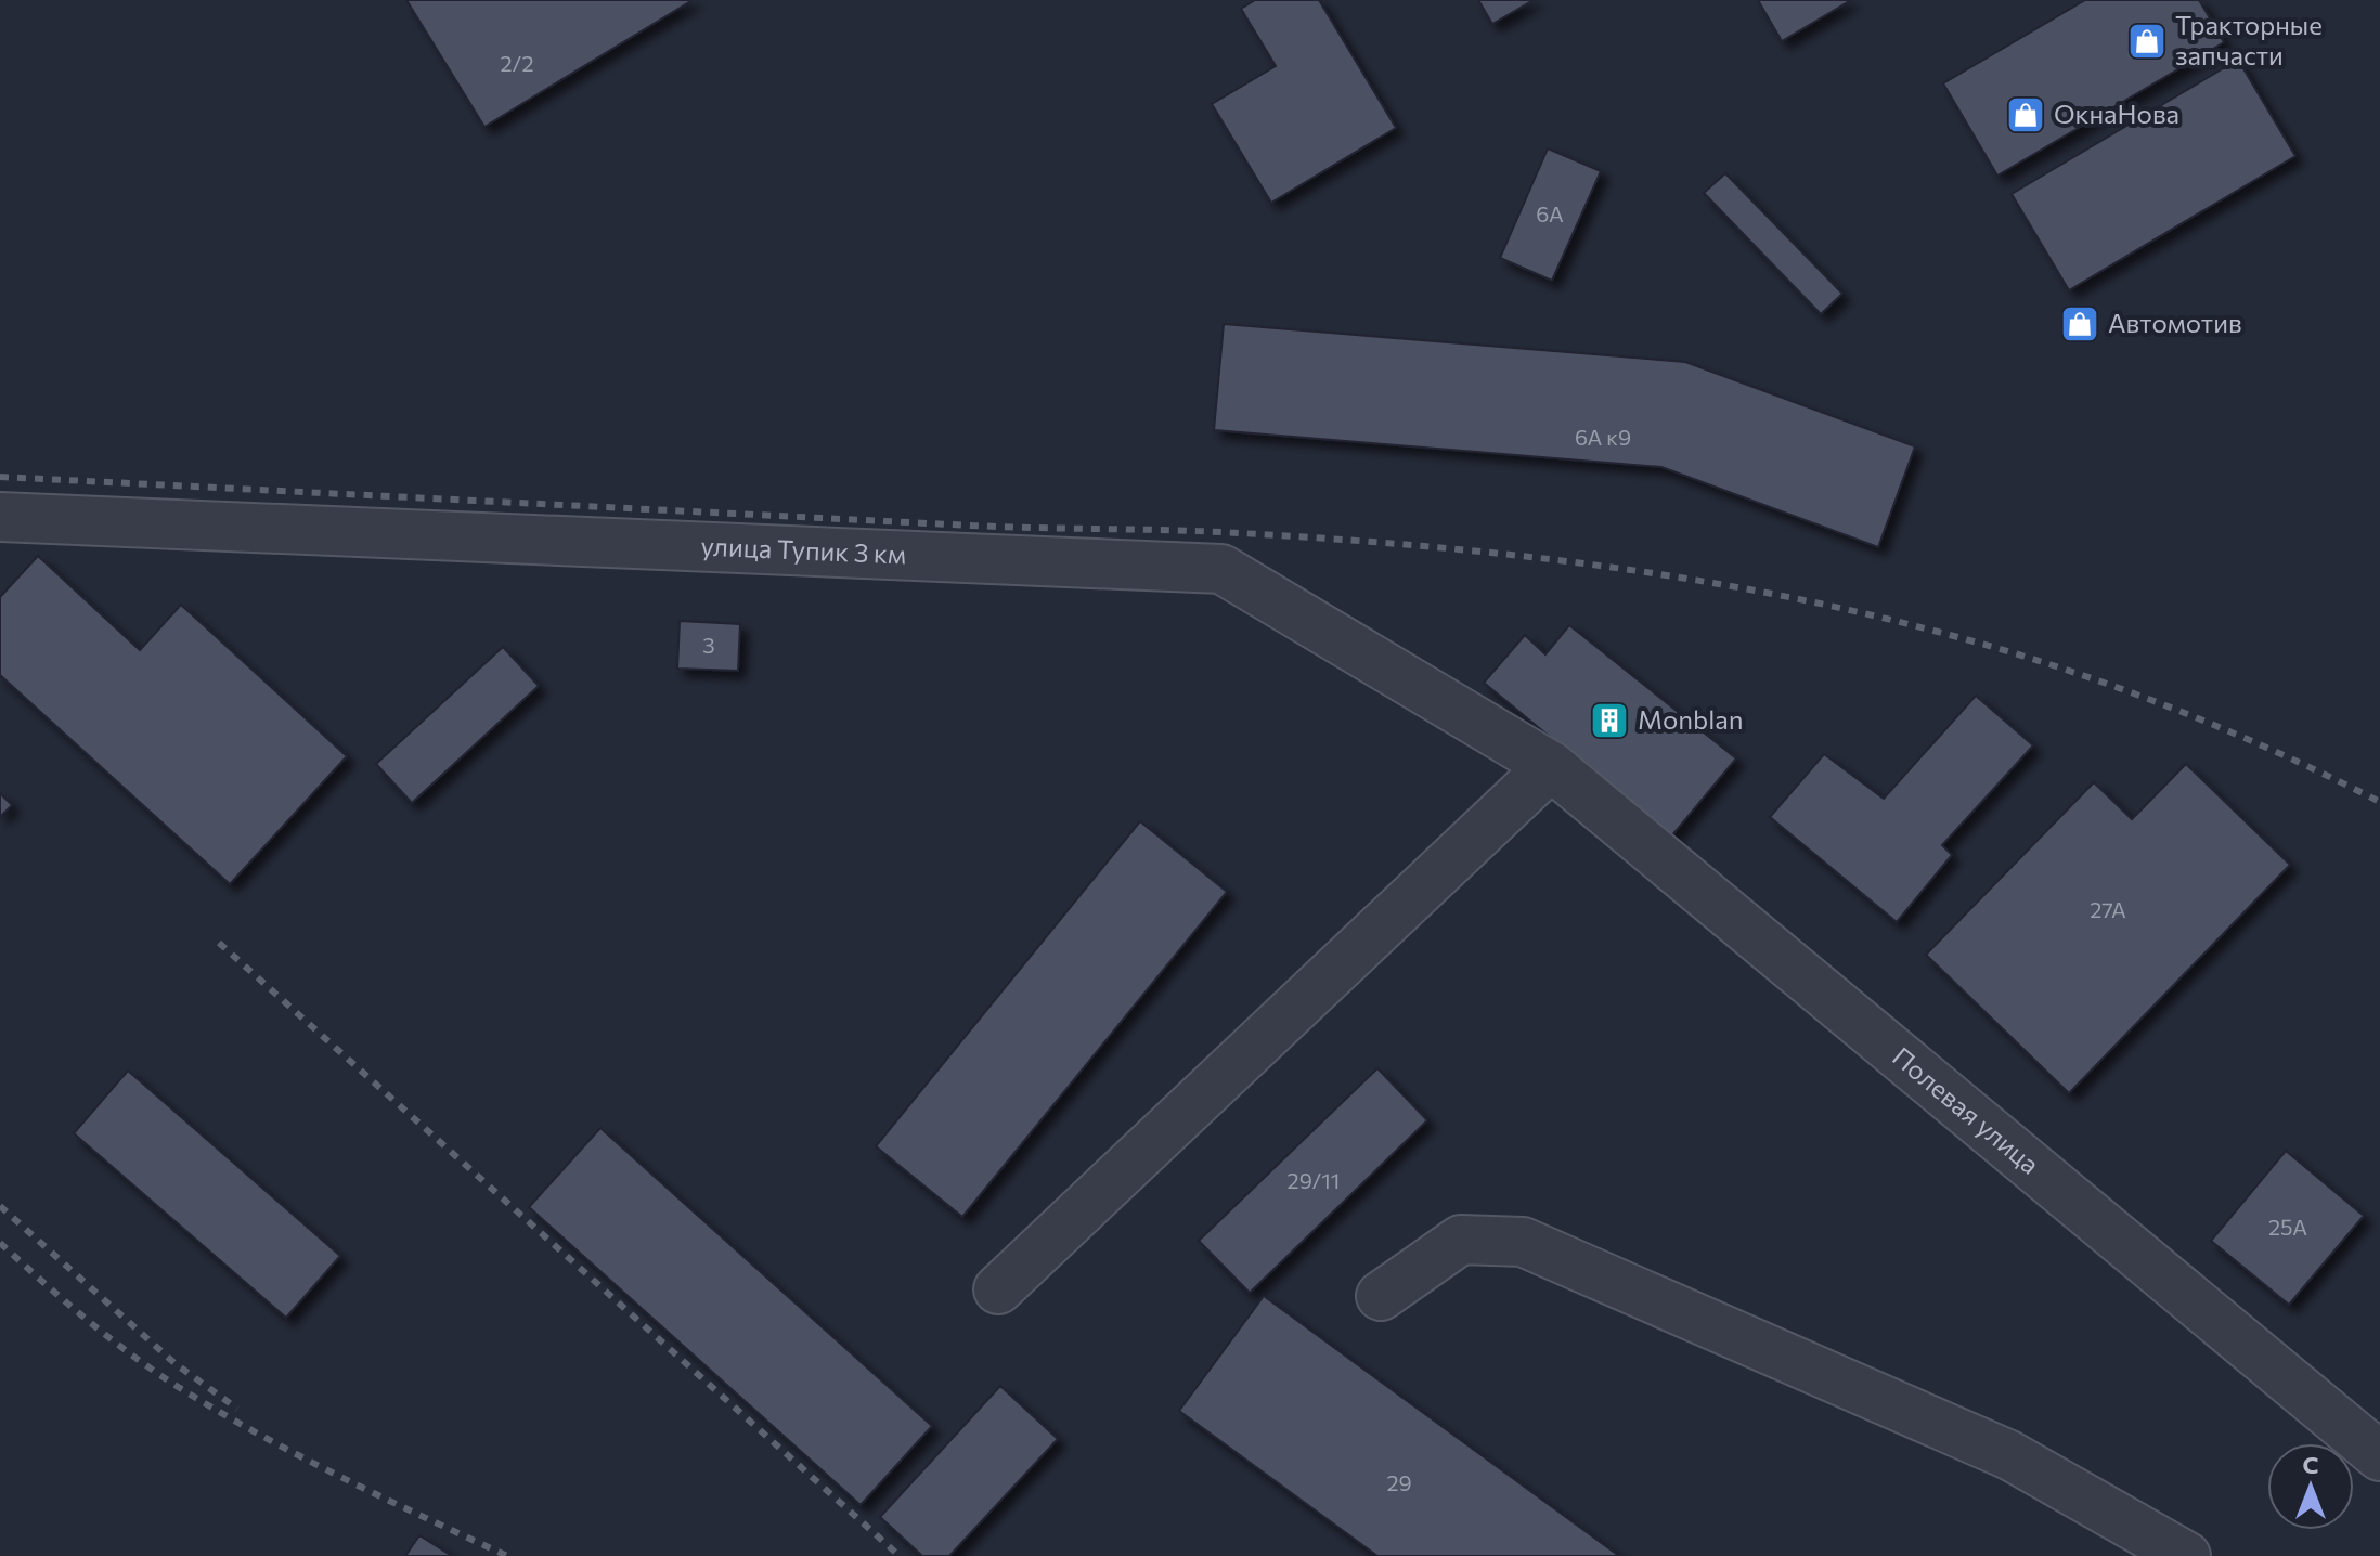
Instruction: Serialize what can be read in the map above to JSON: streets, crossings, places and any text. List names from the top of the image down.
{
  "streets": {
    "street": ["улица Тупик 3 км", "Полевая улица"]
  },
  "crossings": [
    ["улица Тупик 3 км", "Полевая улица"]
  ],
  "places": {
    "shop": ["Тракторные запчасти", "ОкнаНова", "Автомотив"],
    "building": ["Monblan"]
  },
  "house_numbers": [
    "2/2",
    "6А",
    "6А к9",
    "3",
    "27А",
    "29/11",
    "25А",
    "29"
  ],
  "north": "top"
}
